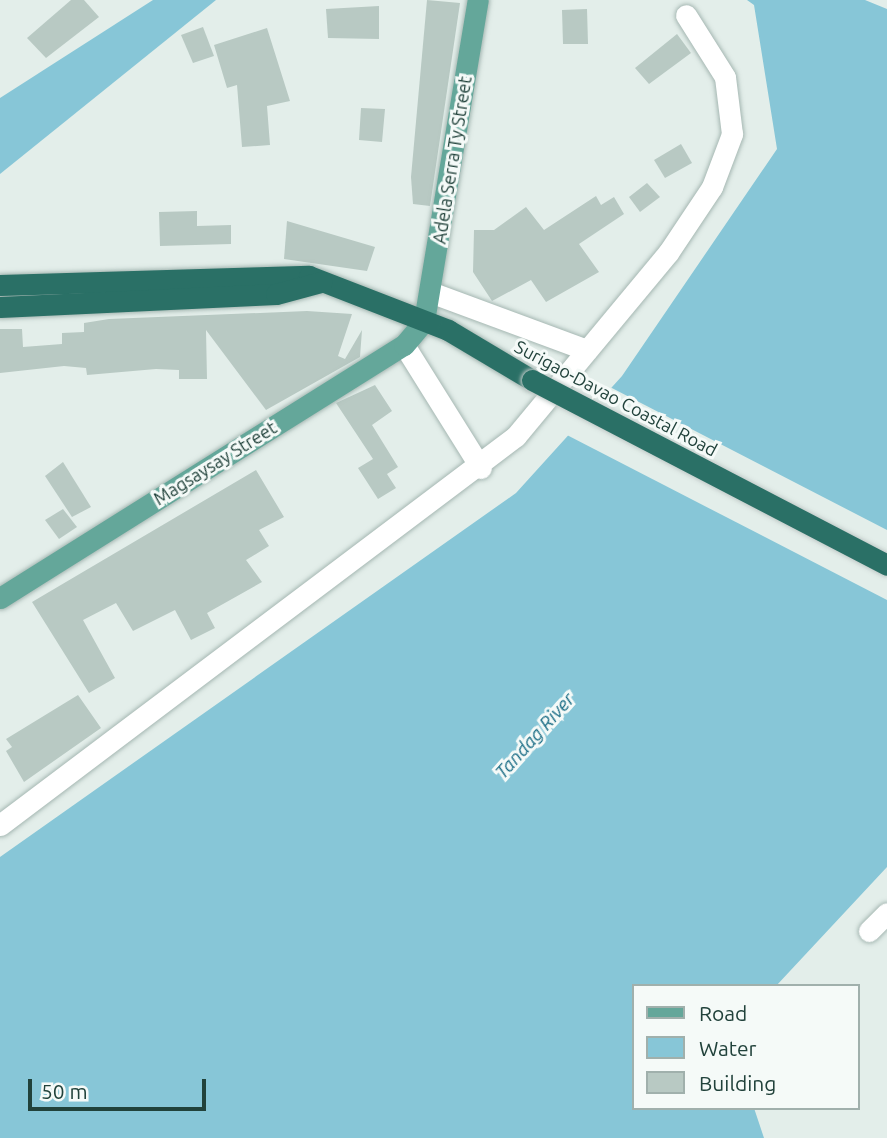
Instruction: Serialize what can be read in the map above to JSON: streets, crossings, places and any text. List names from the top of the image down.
{
  "streets": {
    "highway": ["Surigao-Davao Coastal Road"],
    "main road": ["Adela Serra Ty Street", "Magsaysay Street"]
  },
  "crossings": [
    ["Adela Serra Ty Street", "Surigao-Davao Coastal Road"],
    ["Adela Serra Ty Street", "Magsaysay Street"],
    ["Surigao-Davao Coastal Road", "Magsaysay Street"]
  ],
  "water": ["Tandag River"],
  "legend": ["Road", "Water", "Building"],
  "scale_bar": "50 m"
}
